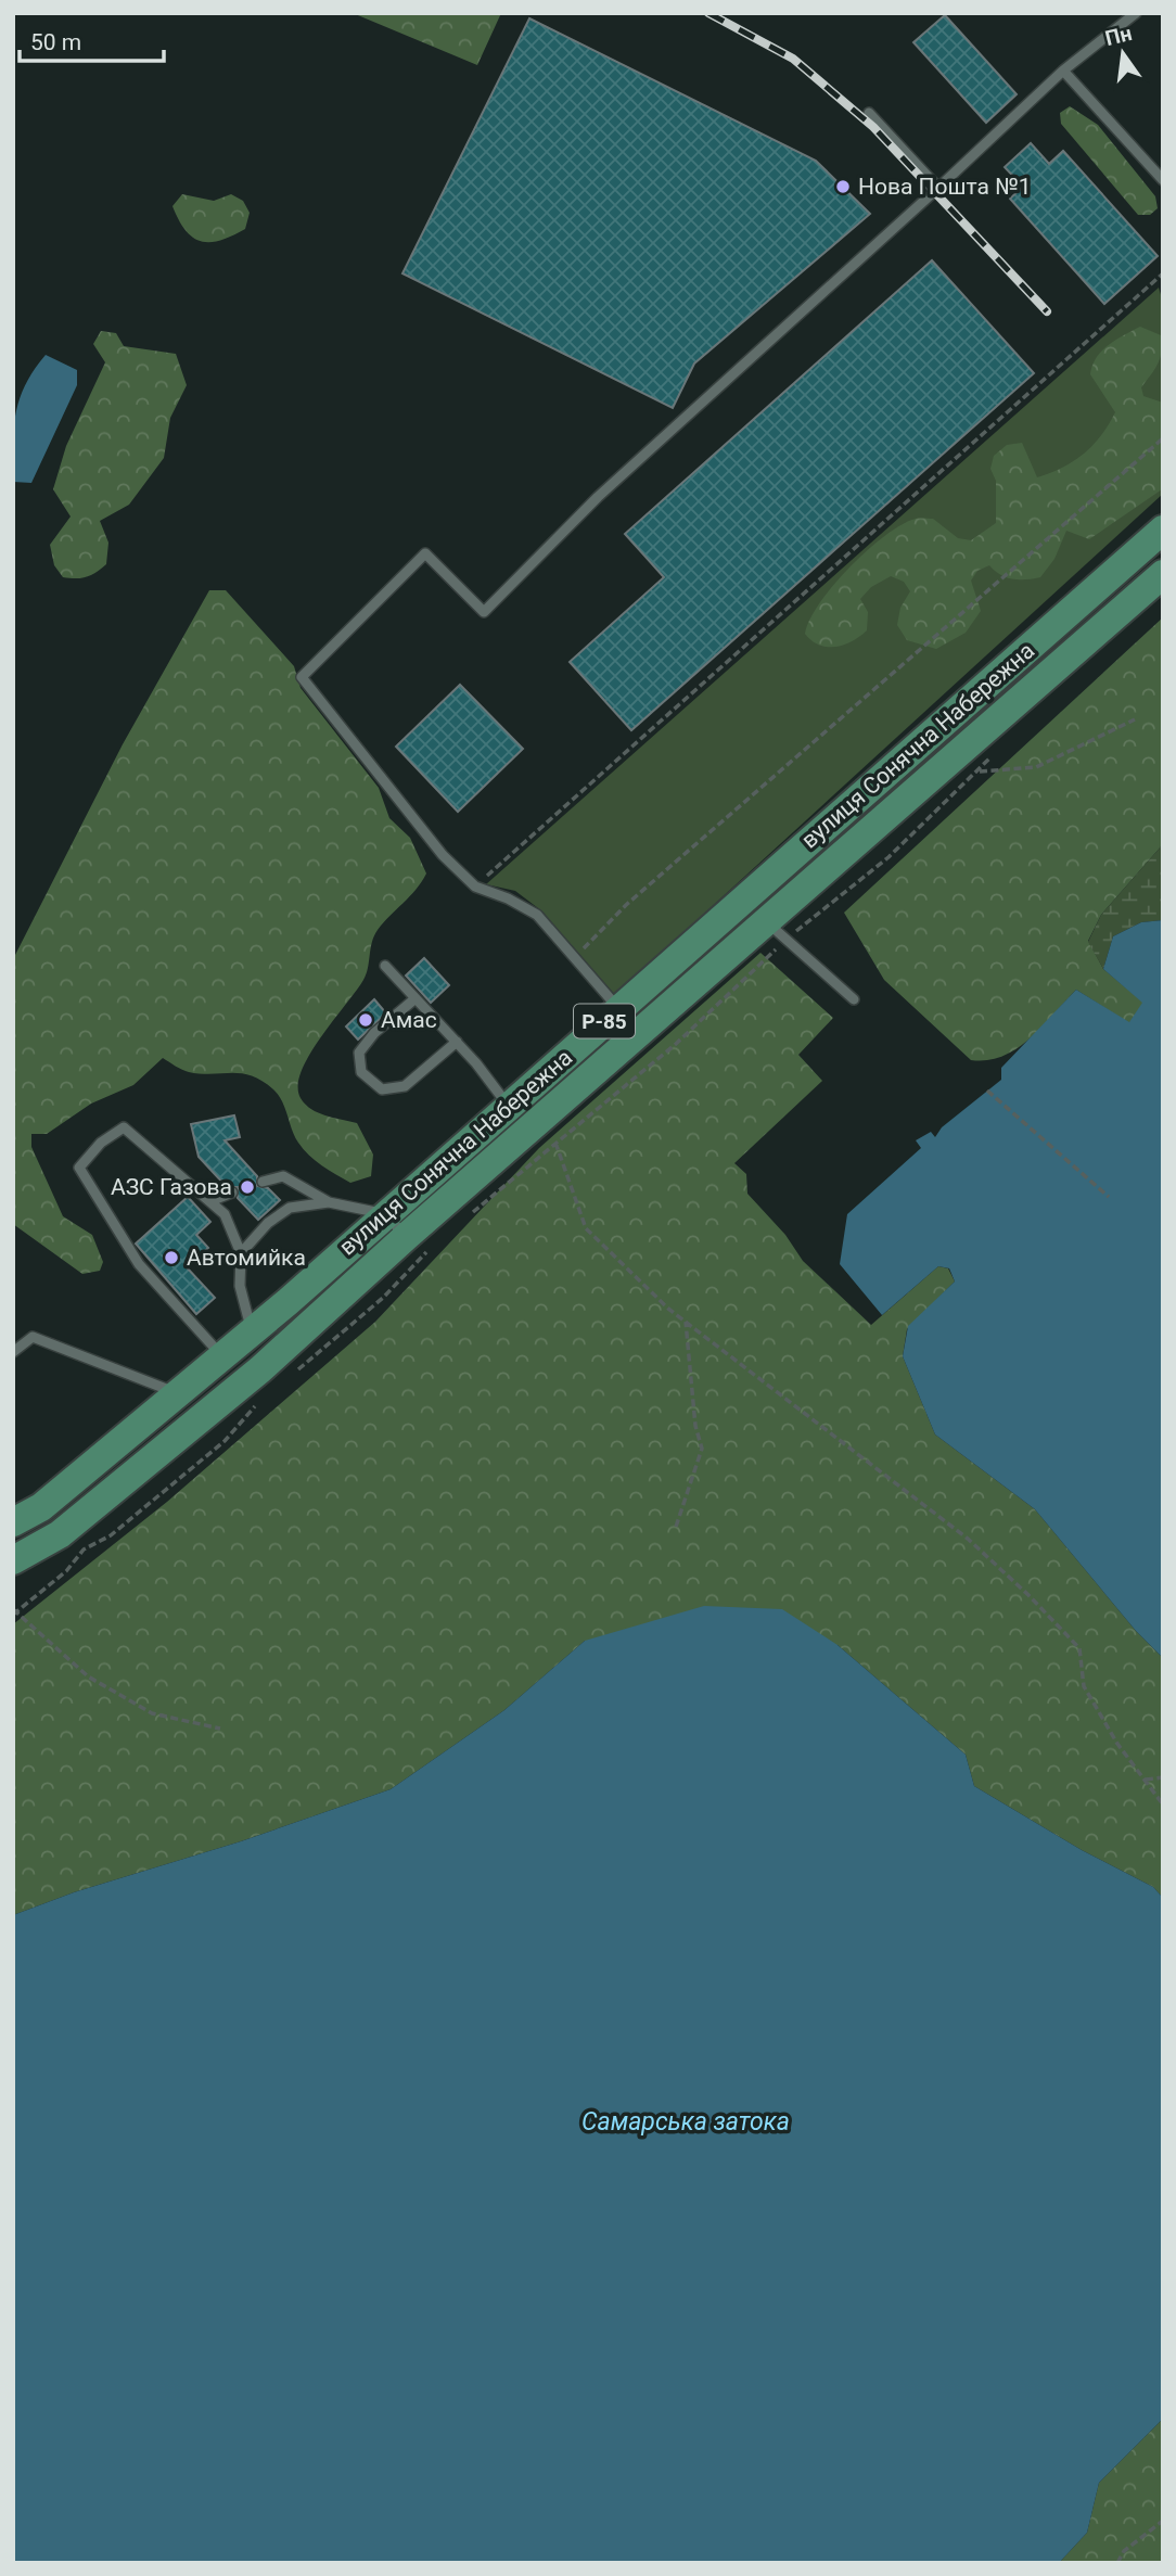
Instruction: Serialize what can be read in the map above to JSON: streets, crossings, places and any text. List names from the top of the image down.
{
  "streets": {
    "main road": ["вулиця Сонячна Набережна", "Р-85"]
  },
  "water": ["Самарська затока"],
  "places": [
    "Нова Пошта №1",
    "Амас",
    "АЗС Газова",
    "Автомийка"
  ],
  "scale_bar": "50 m",
  "north": "top"
}
